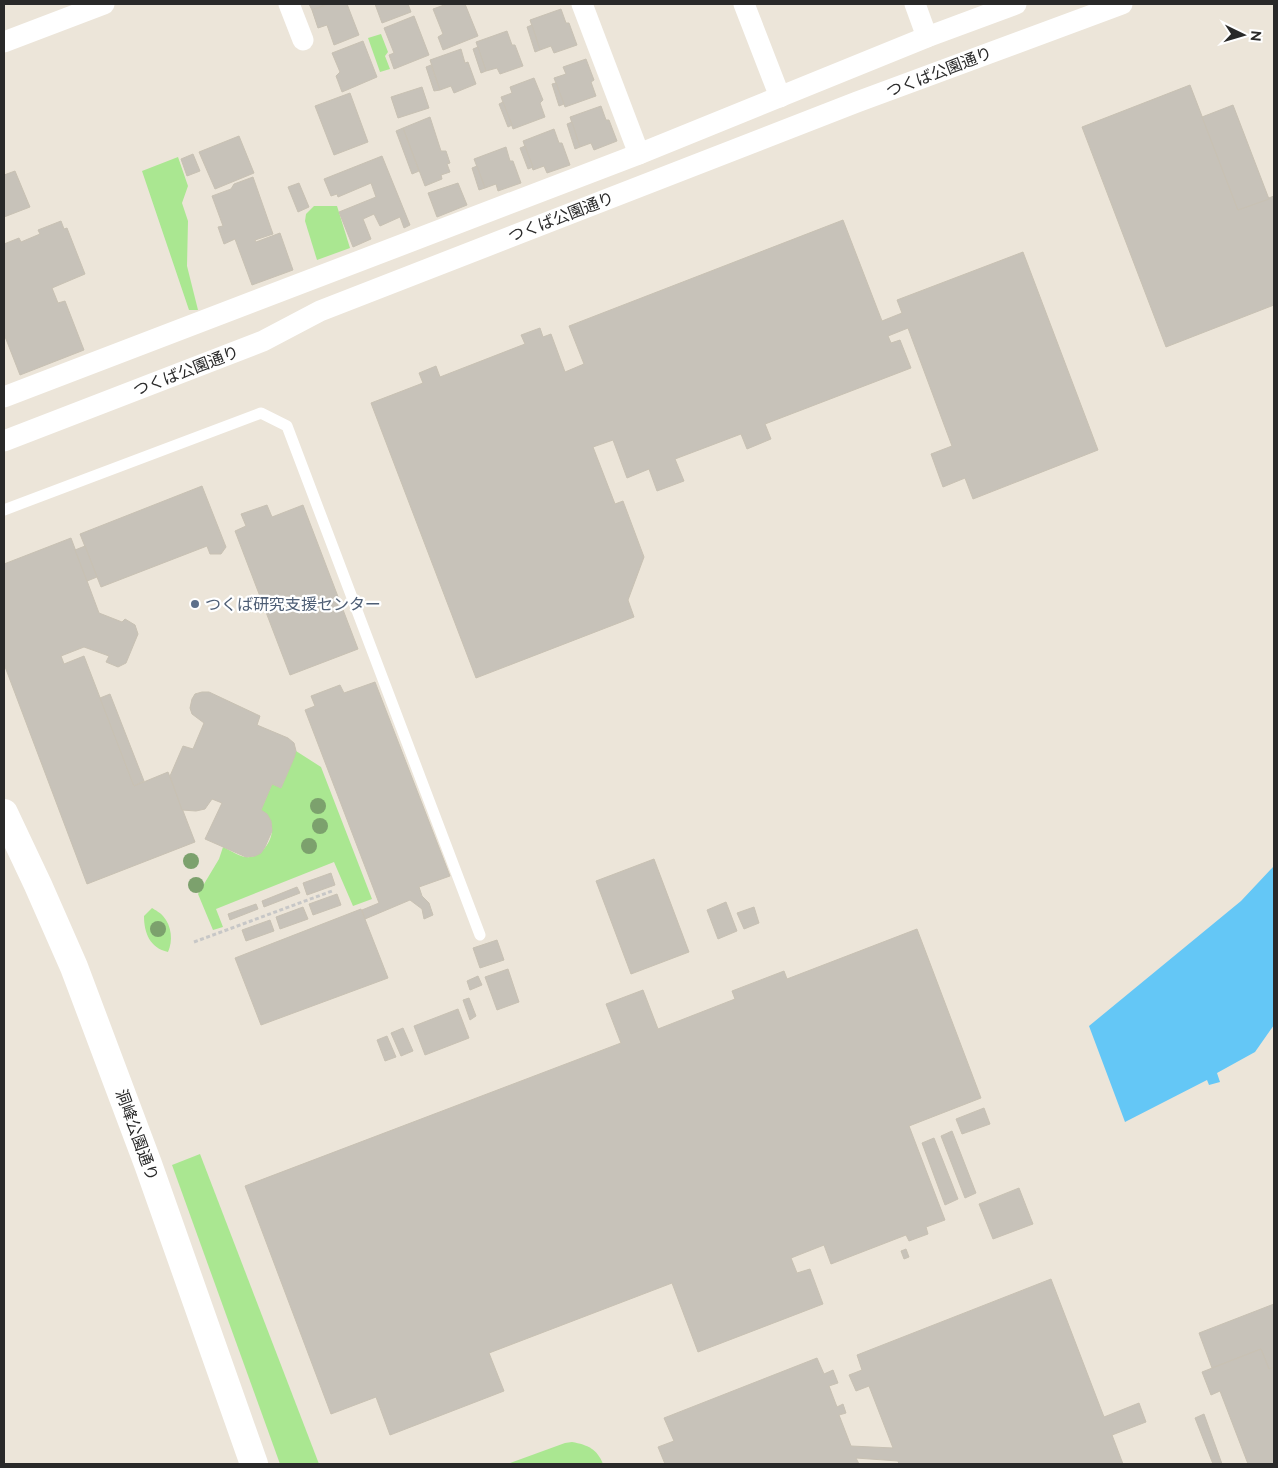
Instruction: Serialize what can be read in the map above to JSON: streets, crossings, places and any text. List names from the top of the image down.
{
  "streets": {
    "street": ["つくば公園通り", "洞峰公園通り"]
  },
  "places": ["つくば研究支援センター"],
  "north": "right"
}
